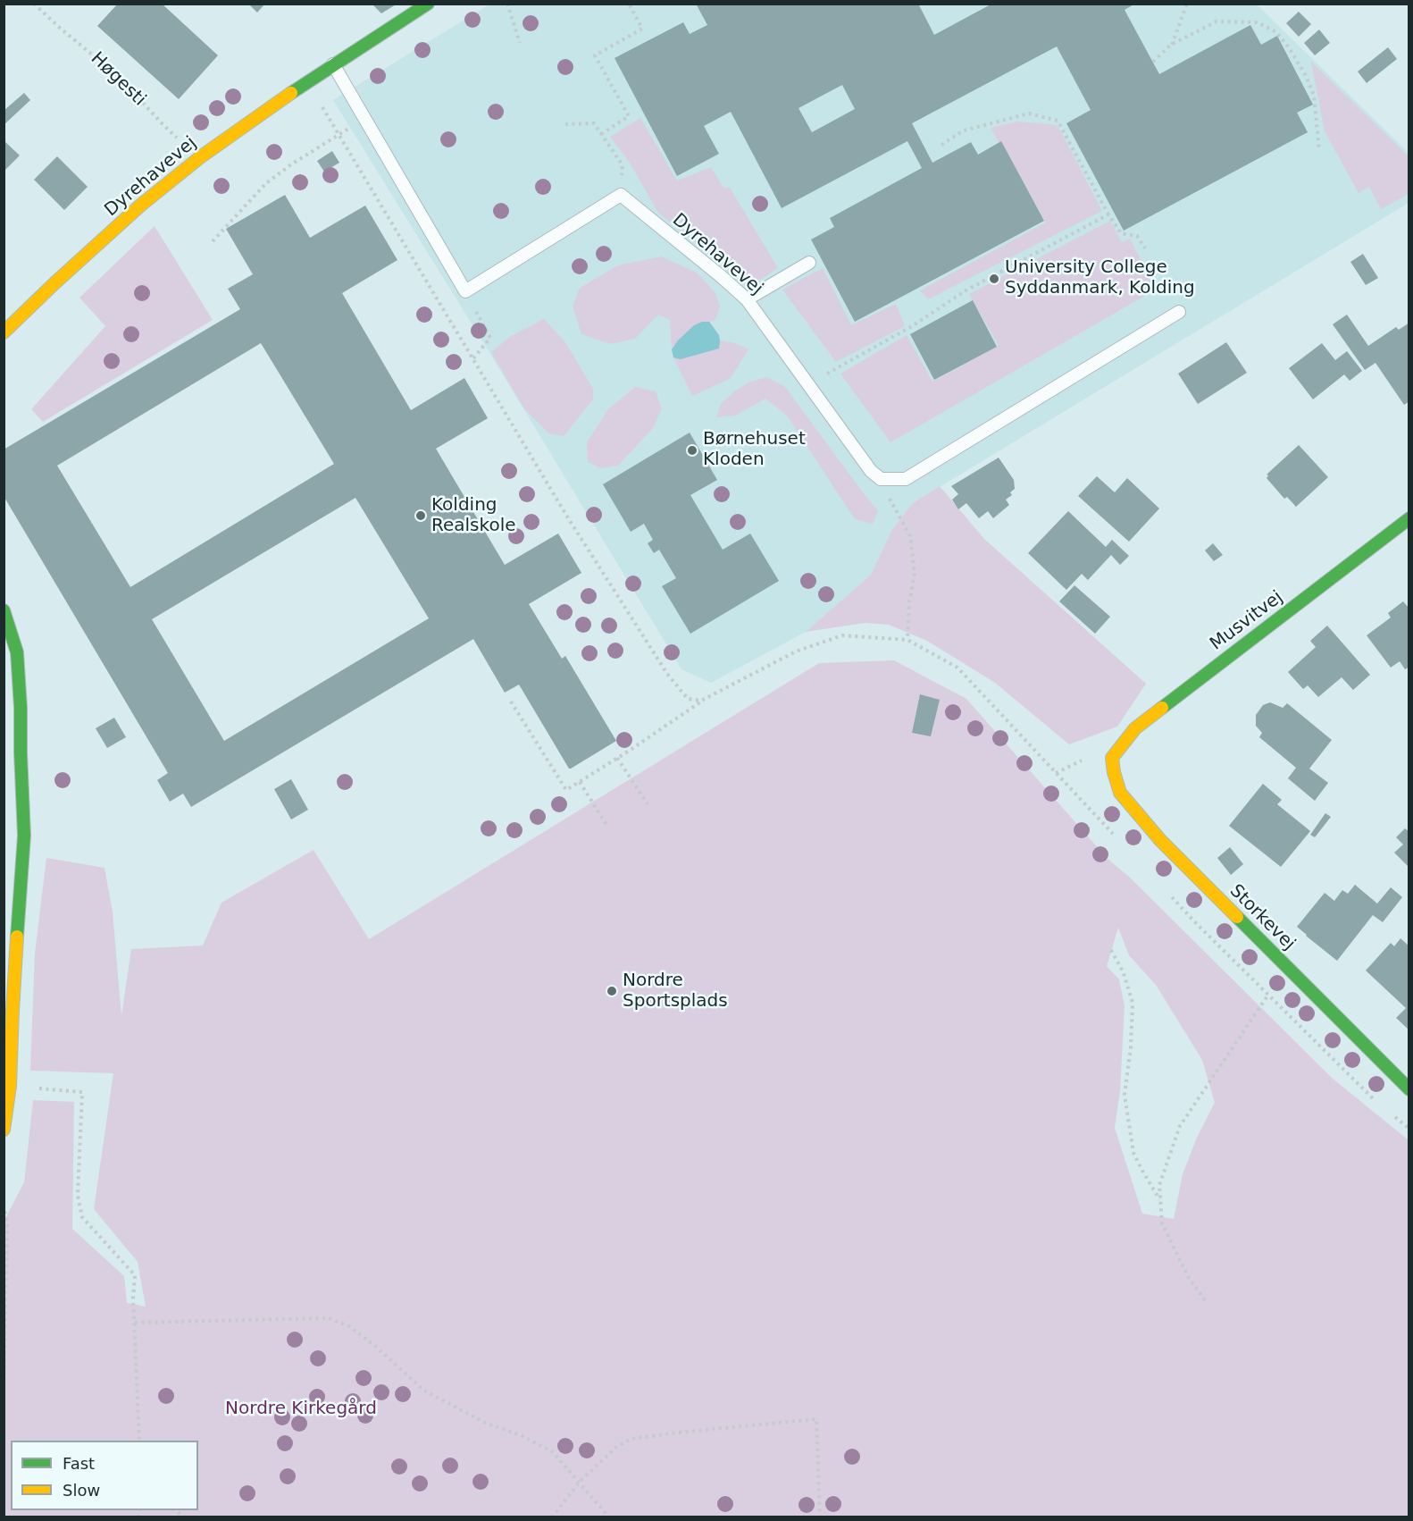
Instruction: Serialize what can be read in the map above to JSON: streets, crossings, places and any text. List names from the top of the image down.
{
  "streets": {
    "street": ["Dyrehavevej", "Musvitvej", "Storkevej"],
    "path": ["Høgesti"]
  },
  "crossings": [
    ["Høgesti", "Dyrehavevej"],
    ["Musvitvej", "Storkevej"]
  ],
  "parks": ["Nordre Kirkegård"],
  "places": [
    "University College Syddanmark, Kolding",
    "Børnehuset Kloden",
    "Kolding Realskole",
    "Nordre Sportsplads"
  ],
  "legend": ["Fast", "Slow"]
}
